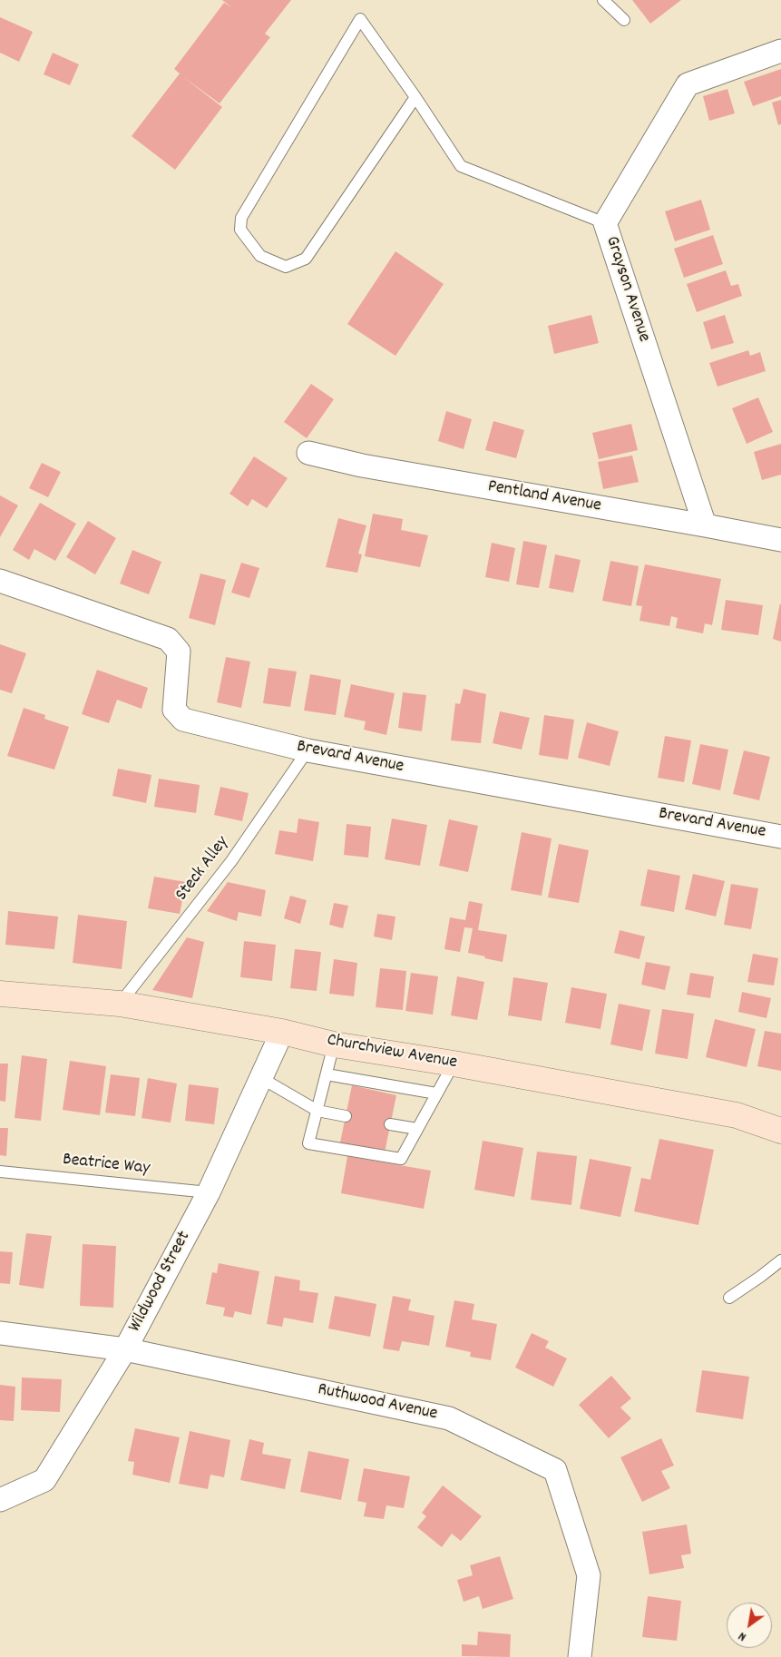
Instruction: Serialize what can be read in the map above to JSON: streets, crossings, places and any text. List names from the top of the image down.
{
  "streets": {
    "street": [
      "Grayson Avenue",
      "Pentland Avenue",
      "Brevard Avenue",
      "Churchview Avenue",
      "Wildwood Street",
      "Ruthwood Avenue"
    ],
    "lane": ["Steck Alley", "Beatrice Way"]
  },
  "crossings": [
    ["Grayson Avenue", "Pentland Avenue"],
    ["Brevard Avenue", "Steck Alley"],
    ["Steck Alley", "Churchview Avenue"],
    ["Churchview Avenue", "Wildwood Street"],
    ["Beatrice Way", "Wildwood Street"],
    ["Wildwood Street", "Ruthwood Avenue"]
  ],
  "north": "bottom left"
}
